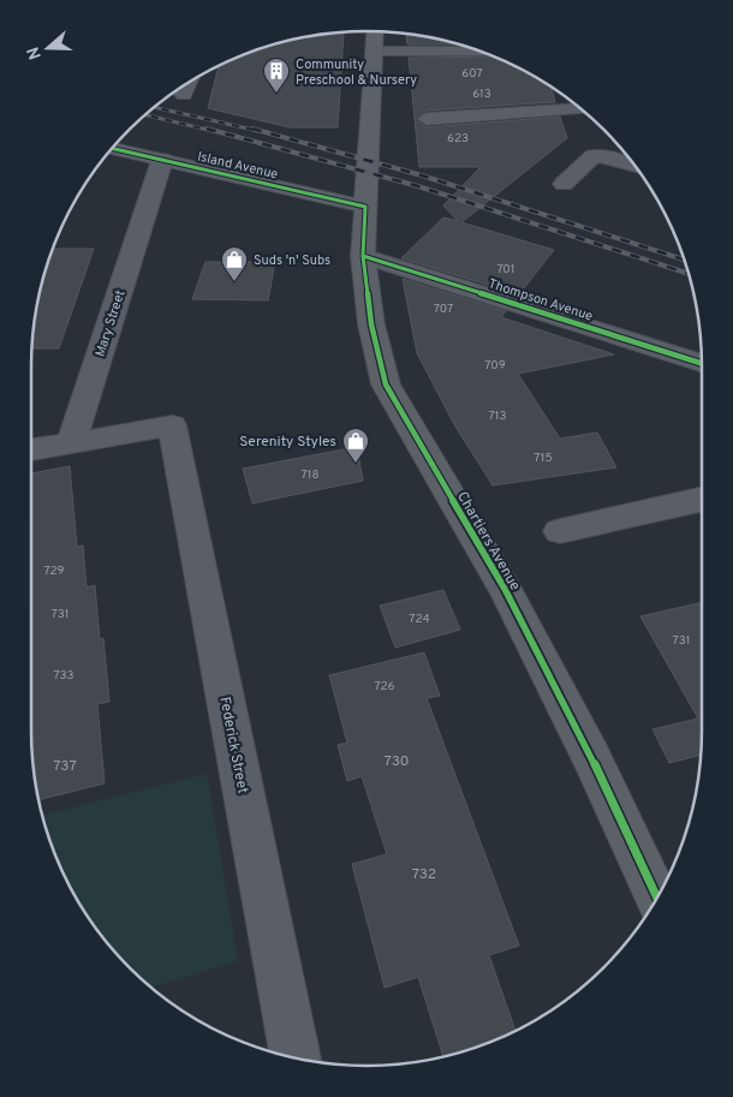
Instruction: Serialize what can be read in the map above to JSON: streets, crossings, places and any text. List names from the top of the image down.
{
  "streets": {
    "main road": ["Island Avenue", "Chartiers Avenue"],
    "street": ["Thompson Avenue", "Mary Street", "Federick Street"]
  },
  "crossings": [
    ["Island Avenue", "Mary Street"],
    ["Island Avenue", "Chartiers Avenue"],
    ["Thompson Avenue", "Chartiers Avenue"],
    ["Mary Street", "Federick Street"]
  ],
  "places": {
    "building": ["Community Preschool & Nursery"],
    "shop": ["Suds 'n' Subs", "Serenity Styles"]
  },
  "house_numbers": [
    "607",
    "613",
    "623",
    "701",
    "707",
    "709",
    "713",
    "715",
    "718",
    "729",
    "731",
    "724",
    "731",
    "733",
    "726",
    "730",
    "737",
    "732"
  ],
  "north": "left"
}
